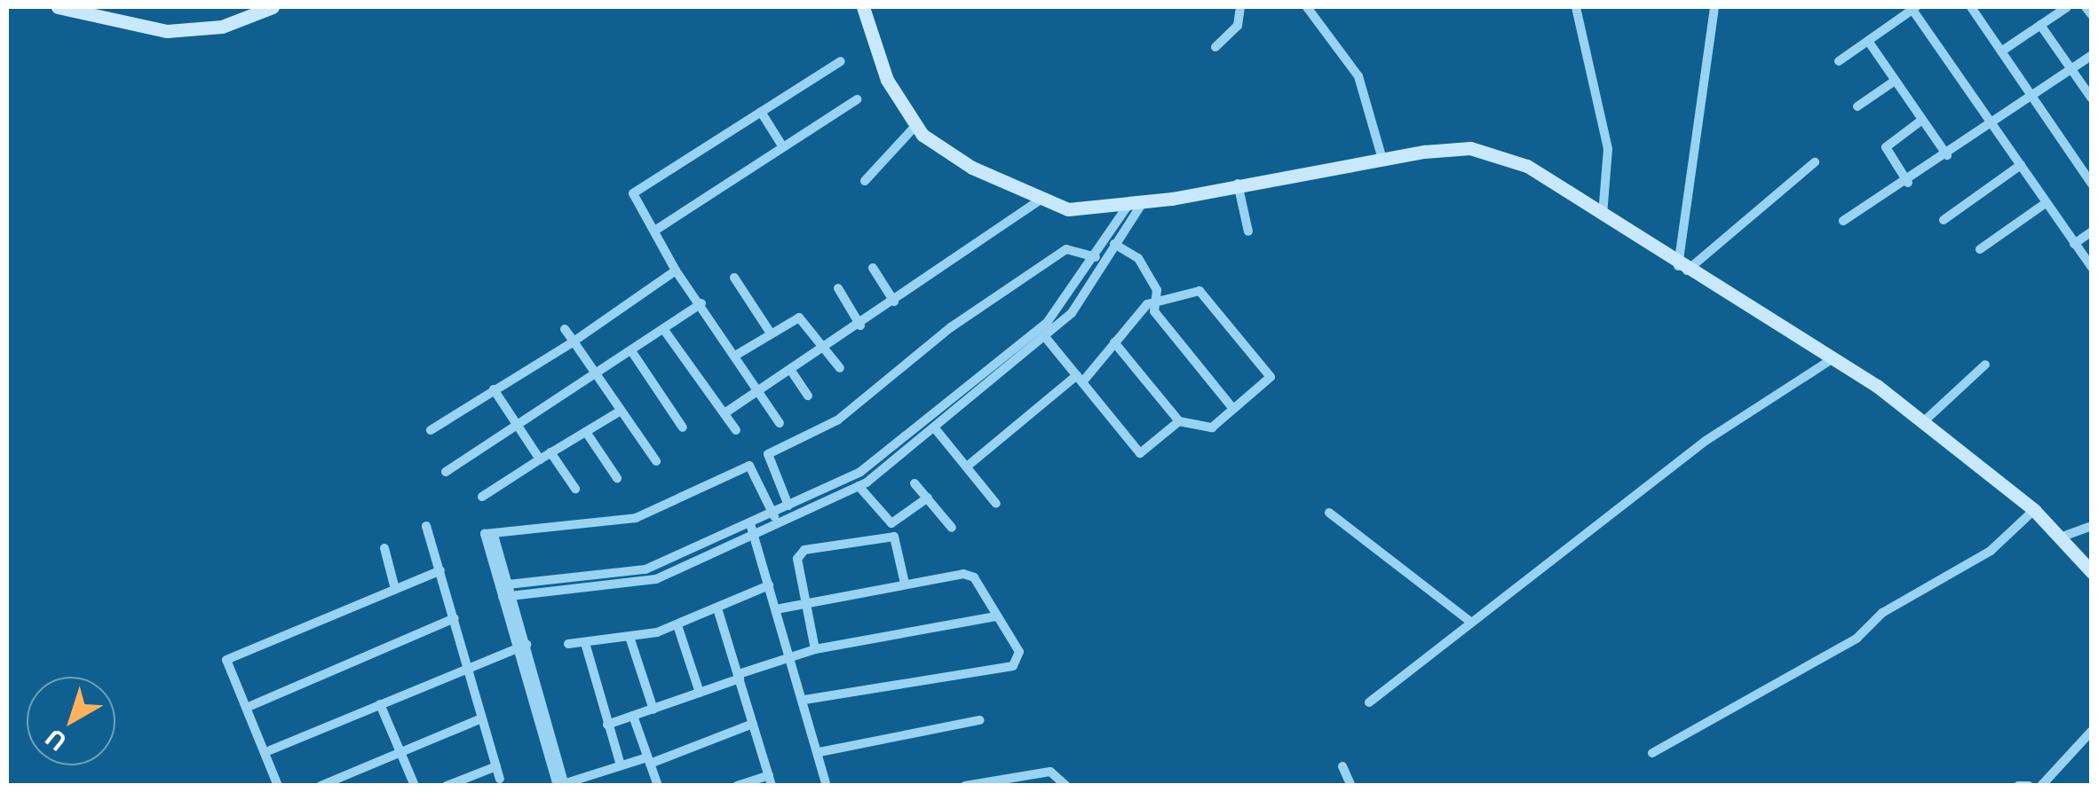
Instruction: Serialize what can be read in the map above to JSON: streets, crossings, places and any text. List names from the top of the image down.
{
  "north": "bottom left"
}
